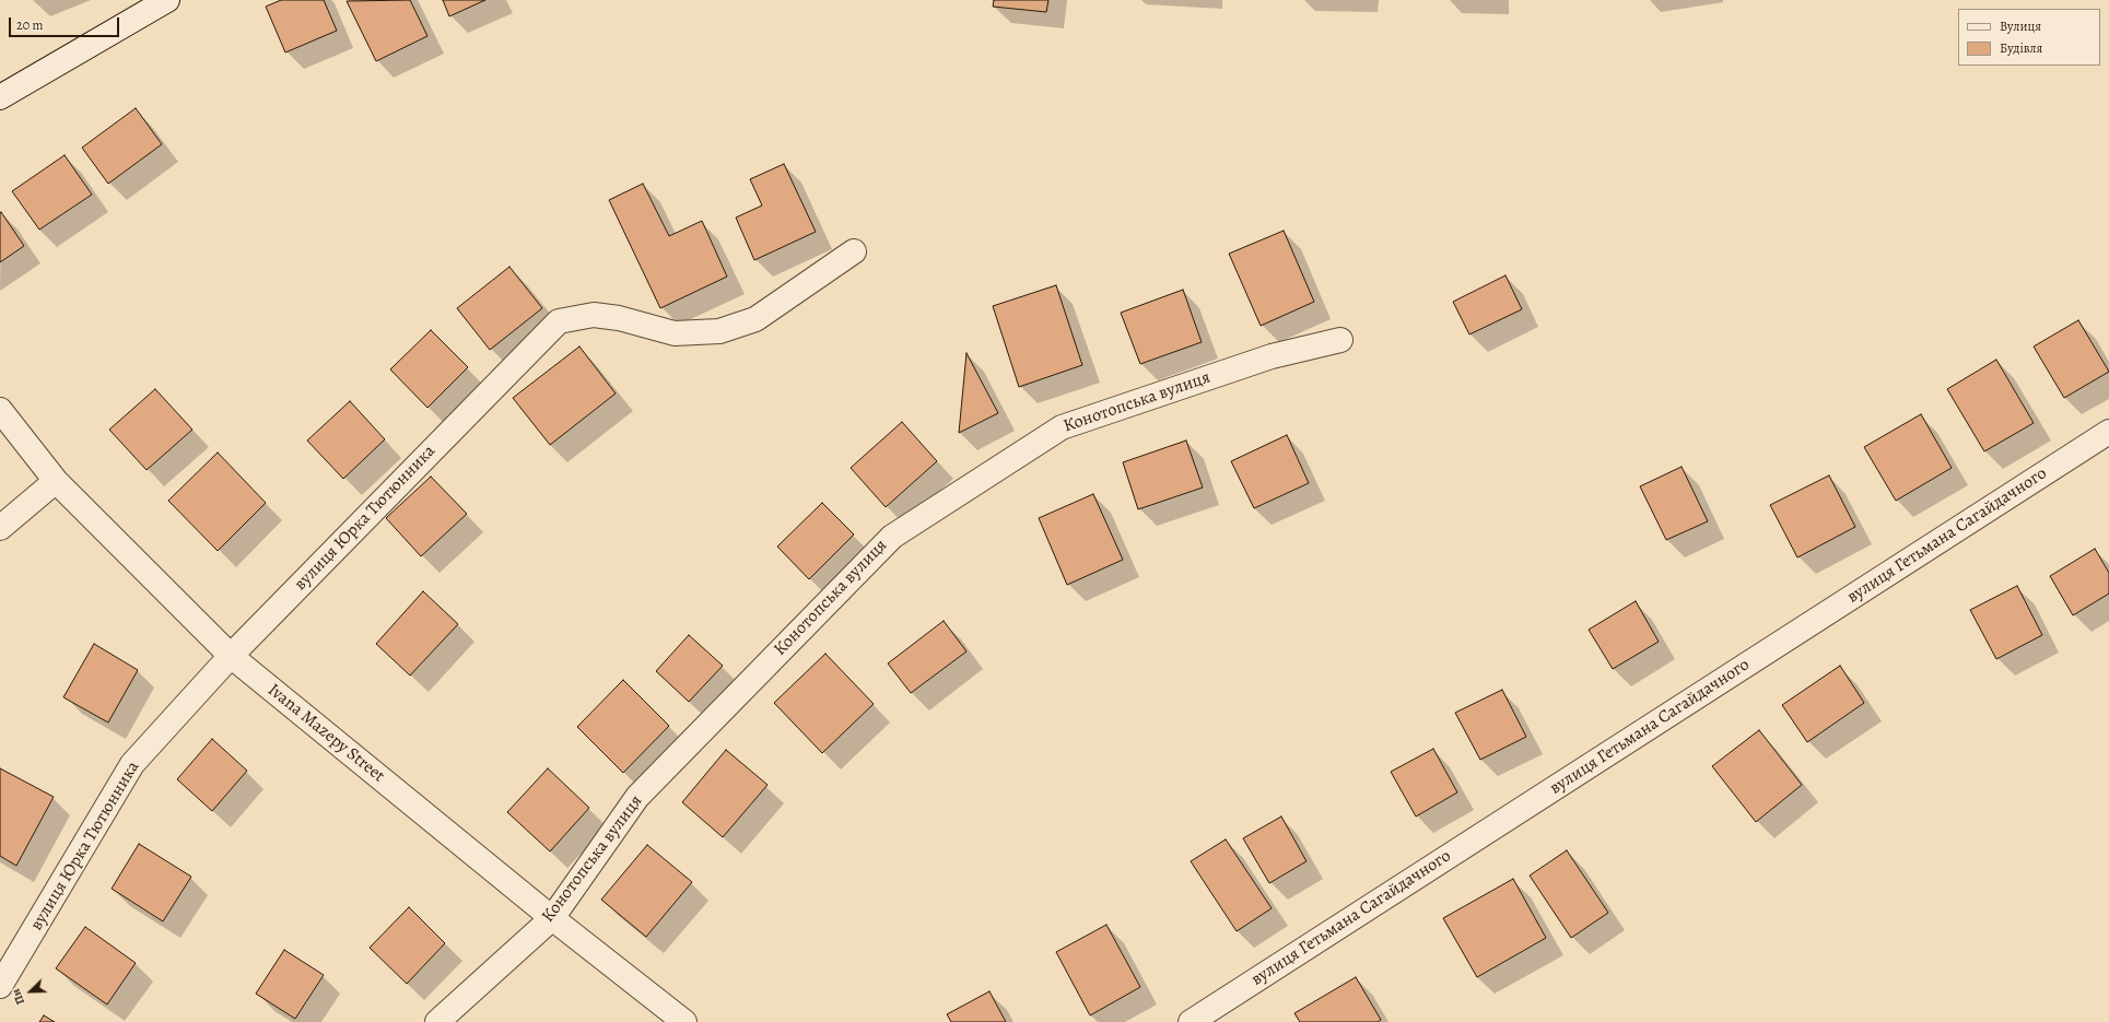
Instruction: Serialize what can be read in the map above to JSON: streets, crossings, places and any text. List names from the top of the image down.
{
  "streets": {
    "street": [
      "Конотопська вулиця",
      "вулиця Юрка Тютюнника",
      "вулиця Гетьмана Сагайдачного",
      "Ivana Mazepy Street"
    ]
  },
  "crossings": [
    ["Конотопська вулиця", "Ivana Mazepy Street"],
    ["вулиця Юрка Тютюнника", "Ivana Mazepy Street"]
  ],
  "legend": ["Вулиця", "Будівля"],
  "scale_bar": "20 m",
  "north": "bottom left"
}
